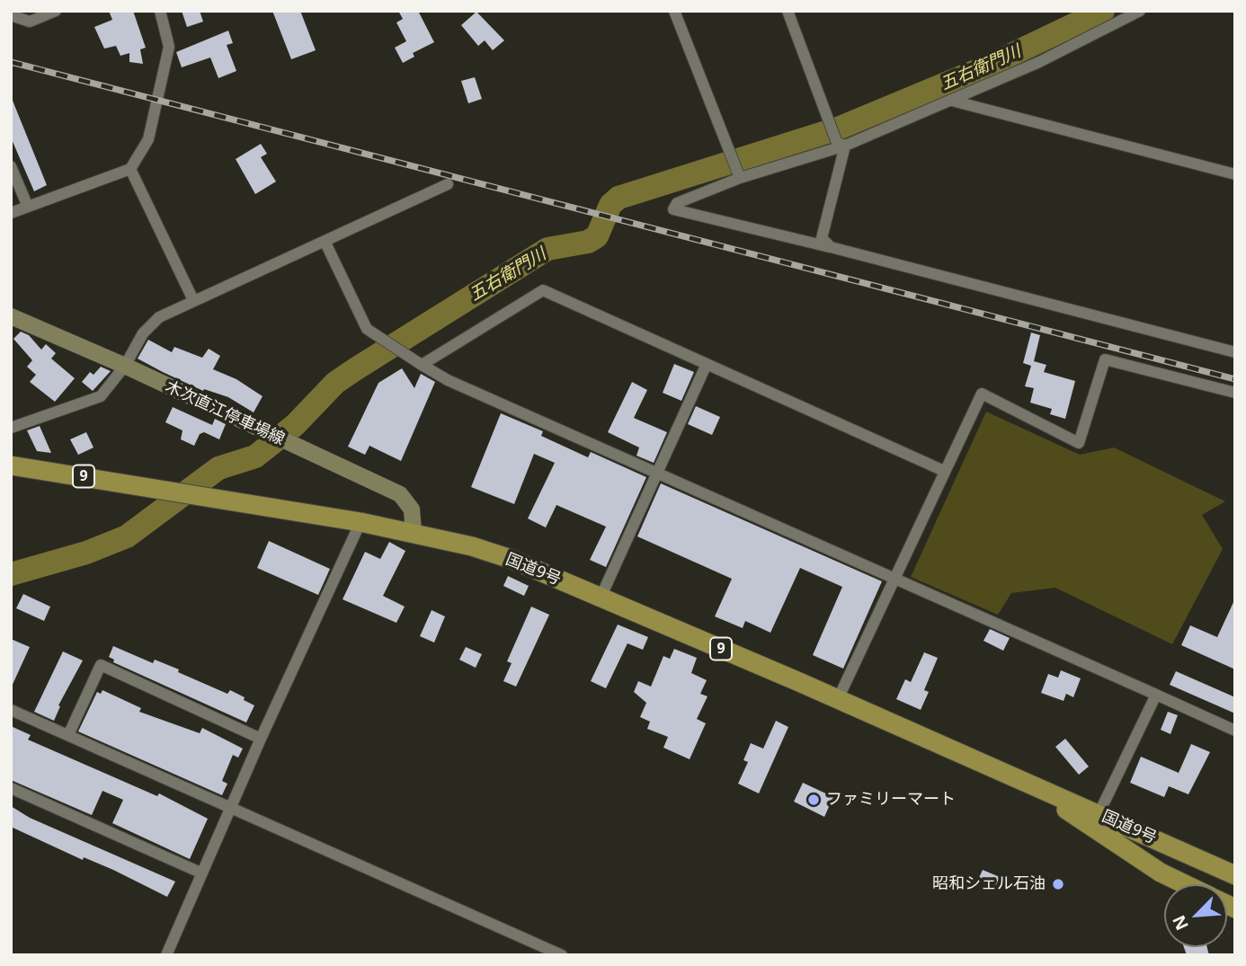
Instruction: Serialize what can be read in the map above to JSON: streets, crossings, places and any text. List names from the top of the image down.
{
  "streets": {
    "highway": ["9", "国道9号"],
    "main road": ["木次直江停車場線"]
  },
  "crossings": [
    ["木次直江停車場線", "国道9号"]
  ],
  "water": ["五右衛門川"],
  "places": ["ファミリーマート", "昭和シェル石油"],
  "north": "bottom left"
}
